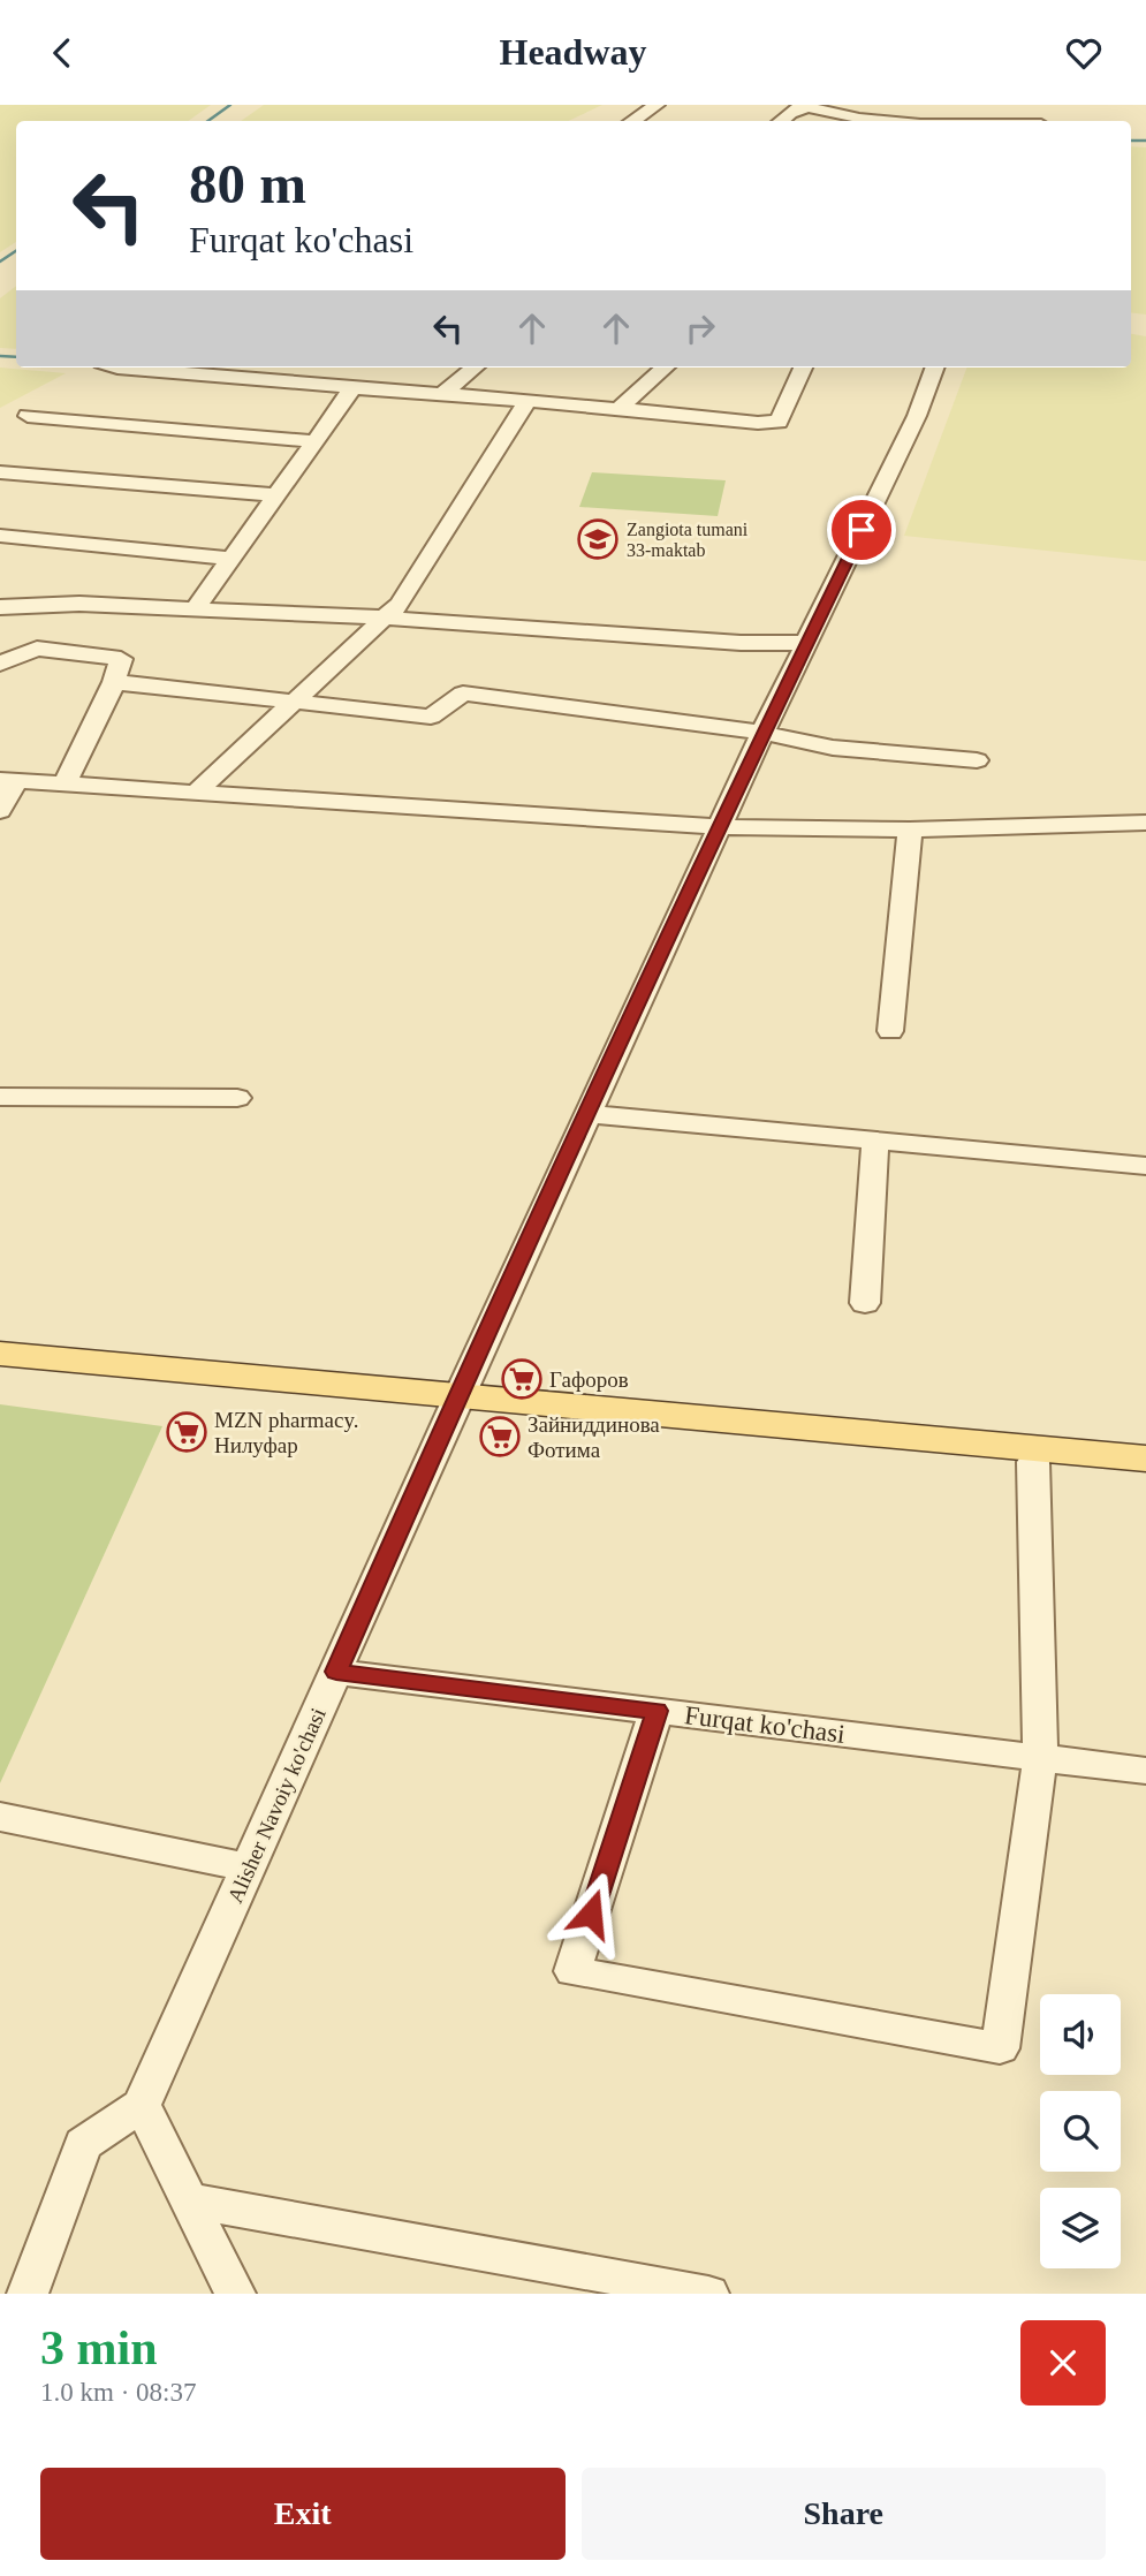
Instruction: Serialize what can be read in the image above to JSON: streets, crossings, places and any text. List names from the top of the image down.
{
  "streets": {
    "street": ["Furqat ko'chasi", "Alisher Navoiy ko'chasi"]
  },
  "crossings": [
    ["Furqat ko'chasi", "Alisher Navoiy ko'chasi"]
  ],
  "places": {
    "school or university": ["Zangiota tumani 33-maktab"],
    "supermarket": ["Гафоров", "MZN pharmacy. Нилуфар", "Зайниддинова Фотима"]
  },
  "page": {
    "header": "Headway",
    "turn": ["80 m", "Furqat ko'chasi"],
    "heading": ["3 min", "1.0 km · 08:37"],
    "buttons": ["Exit", "Share"]
  }
}
